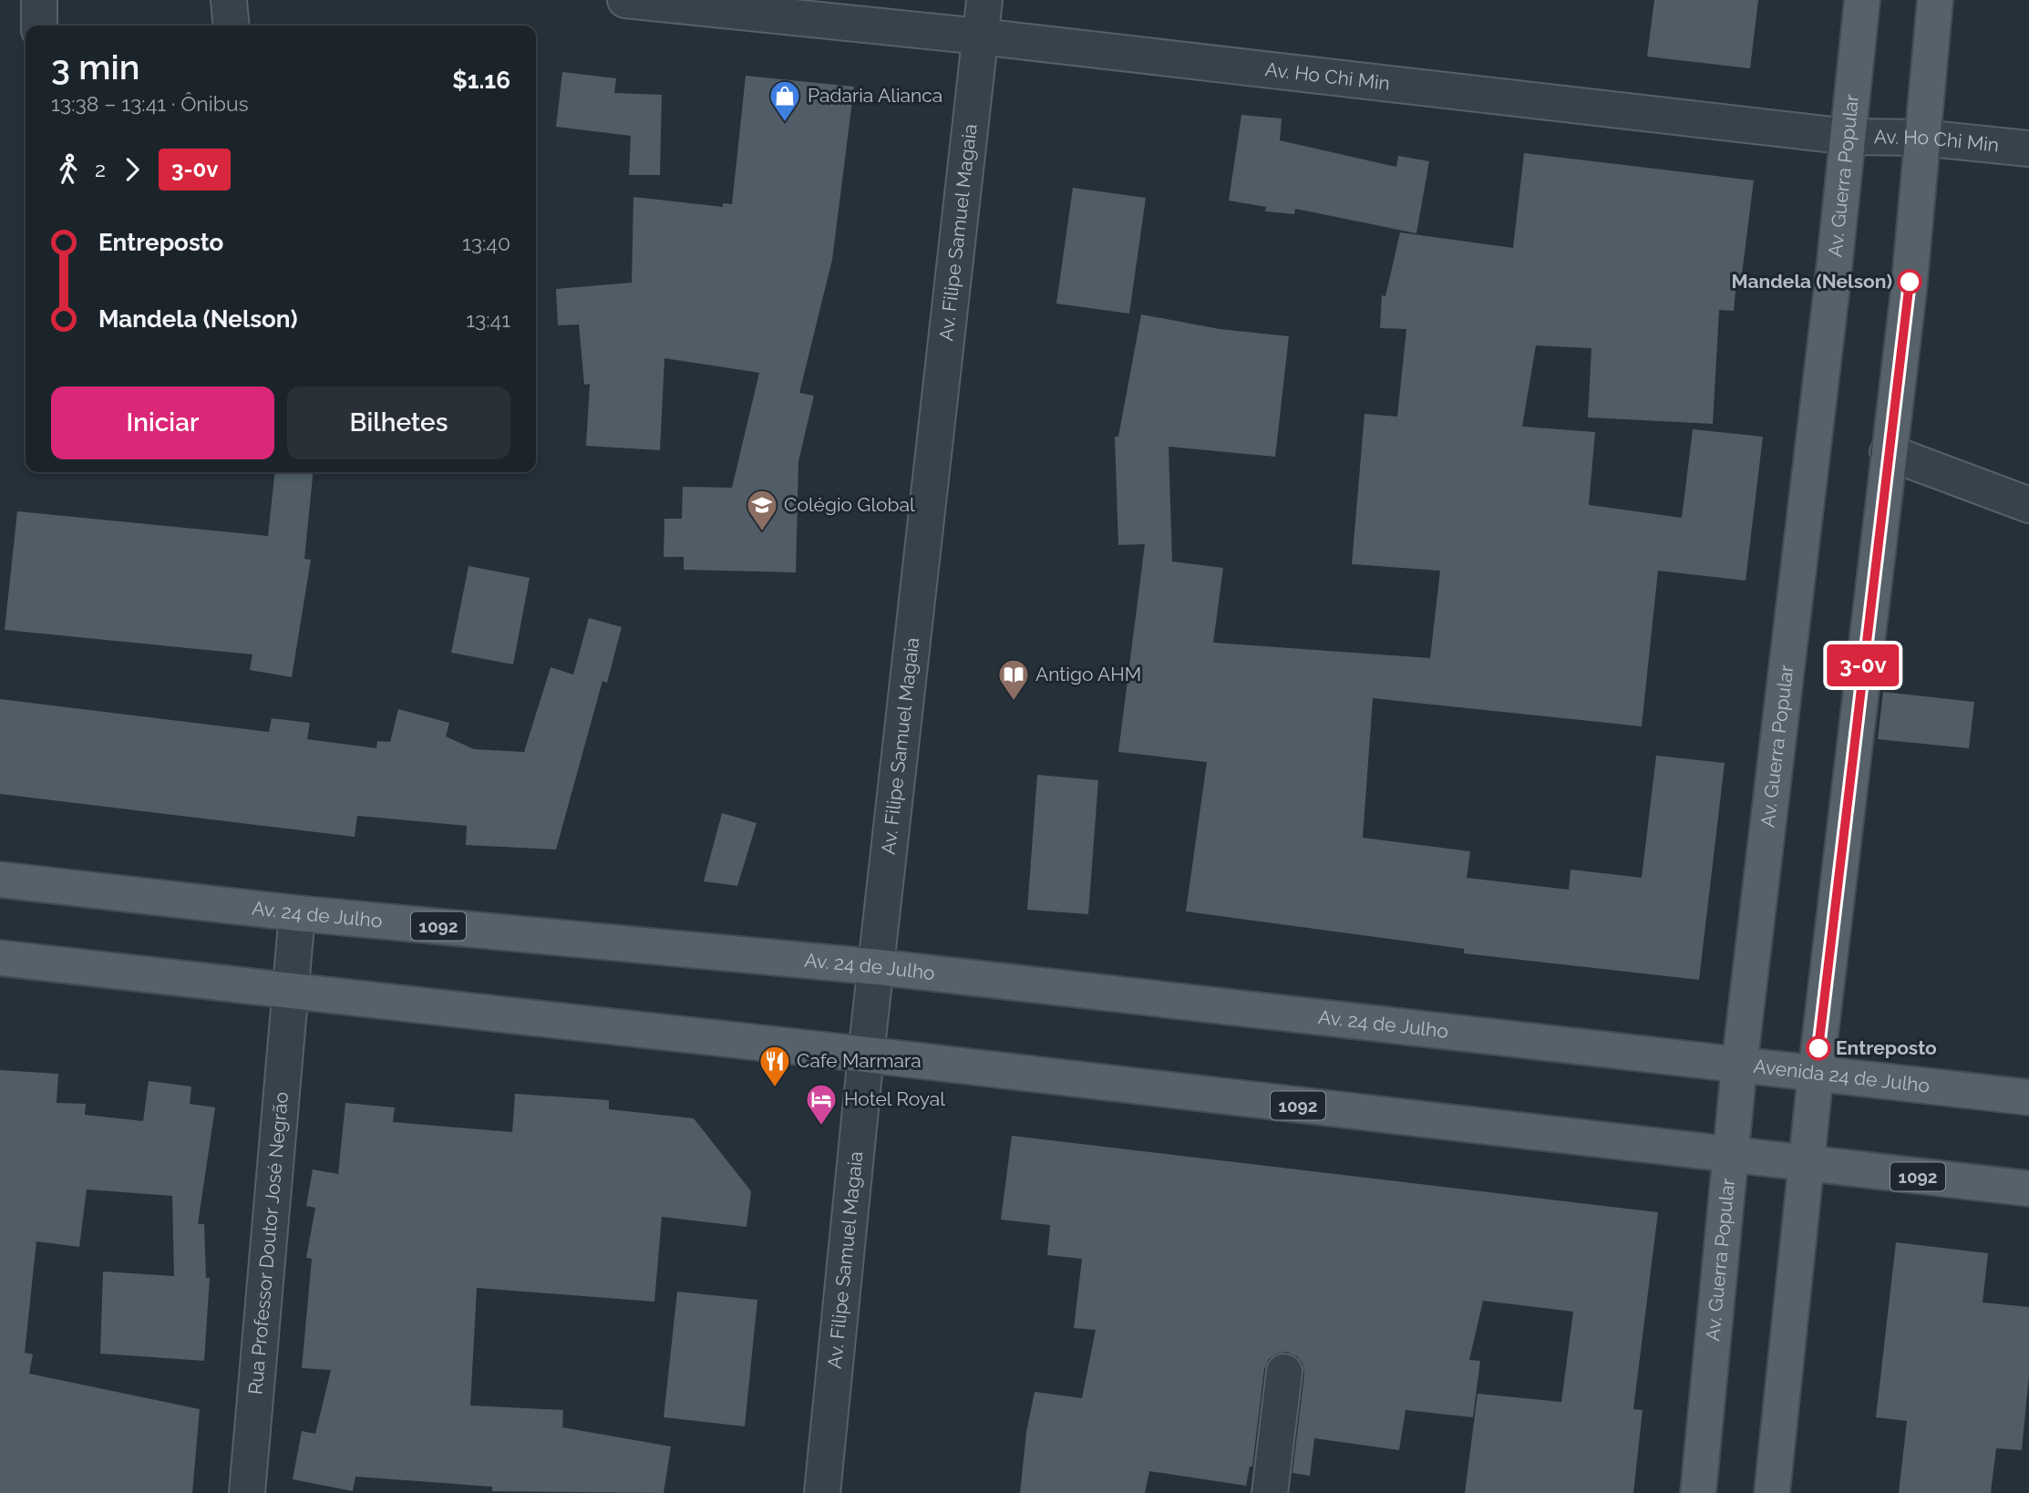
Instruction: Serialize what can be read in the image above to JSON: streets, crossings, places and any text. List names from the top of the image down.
{
  "streets": {
    "main road": [
      "Av. Guerra Popular",
      "Av. 24 de Julho",
      "1092",
      "Avenida 24 de Julho"
    ],
    "street": ["Av. Ho Chi Min", "Av. Filipe Samuel Magaia", "Rua Professor Doutor José Negrão"]
  },
  "crossings": [
    ["Av. Ho Chi Min", "Av. Guerra Popular"],
    ["Av. Ho Chi Min", "Av. Filipe Samuel Magaia"],
    ["Av. Guerra Popular", "Av. 24 de Julho"],
    ["Av. Guerra Popular", "1092"],
    ["Av. Guerra Popular", "Avenida 24 de Julho"],
    ["Av. Filipe Samuel Magaia", "Av. 24 de Julho"],
    ["Av. Filipe Samuel Magaia", "1092"],
    ["Av. 24 de Julho", "Avenida 24 de Julho"],
    ["Av. 24 de Julho", "Rua Professor Doutor José Negrão"],
    ["1092", "Rua Professor Doutor José Negrão"]
  ],
  "places": {
    "shop": ["Padaria Alianca"],
    "other": ["Mandela (Nelson)", "Entreposto"],
    "school or university": ["Colégio Global"],
    "library": ["Antigo AHM"],
    "restaurant": ["Cafe Marmara"],
    "hotel": ["Hotel Royal"]
  },
  "lines": ["bus line 3-0v"],
  "page": {
    "on_map": "3-0v",
    "heading": ["3 min", "13:38 – 13:41 · Ônibus", "$1.16"],
    "legs": ["2", "3-0v"],
    "list": [
      {
        "name": "Entreposto",
        "value": "13:40"
      },
      {
        "name": "Mandela (Nelson)",
        "value": "13:41"
      }
    ],
    "buttons": ["Iniciar", "Bilhetes"]
  }
}
